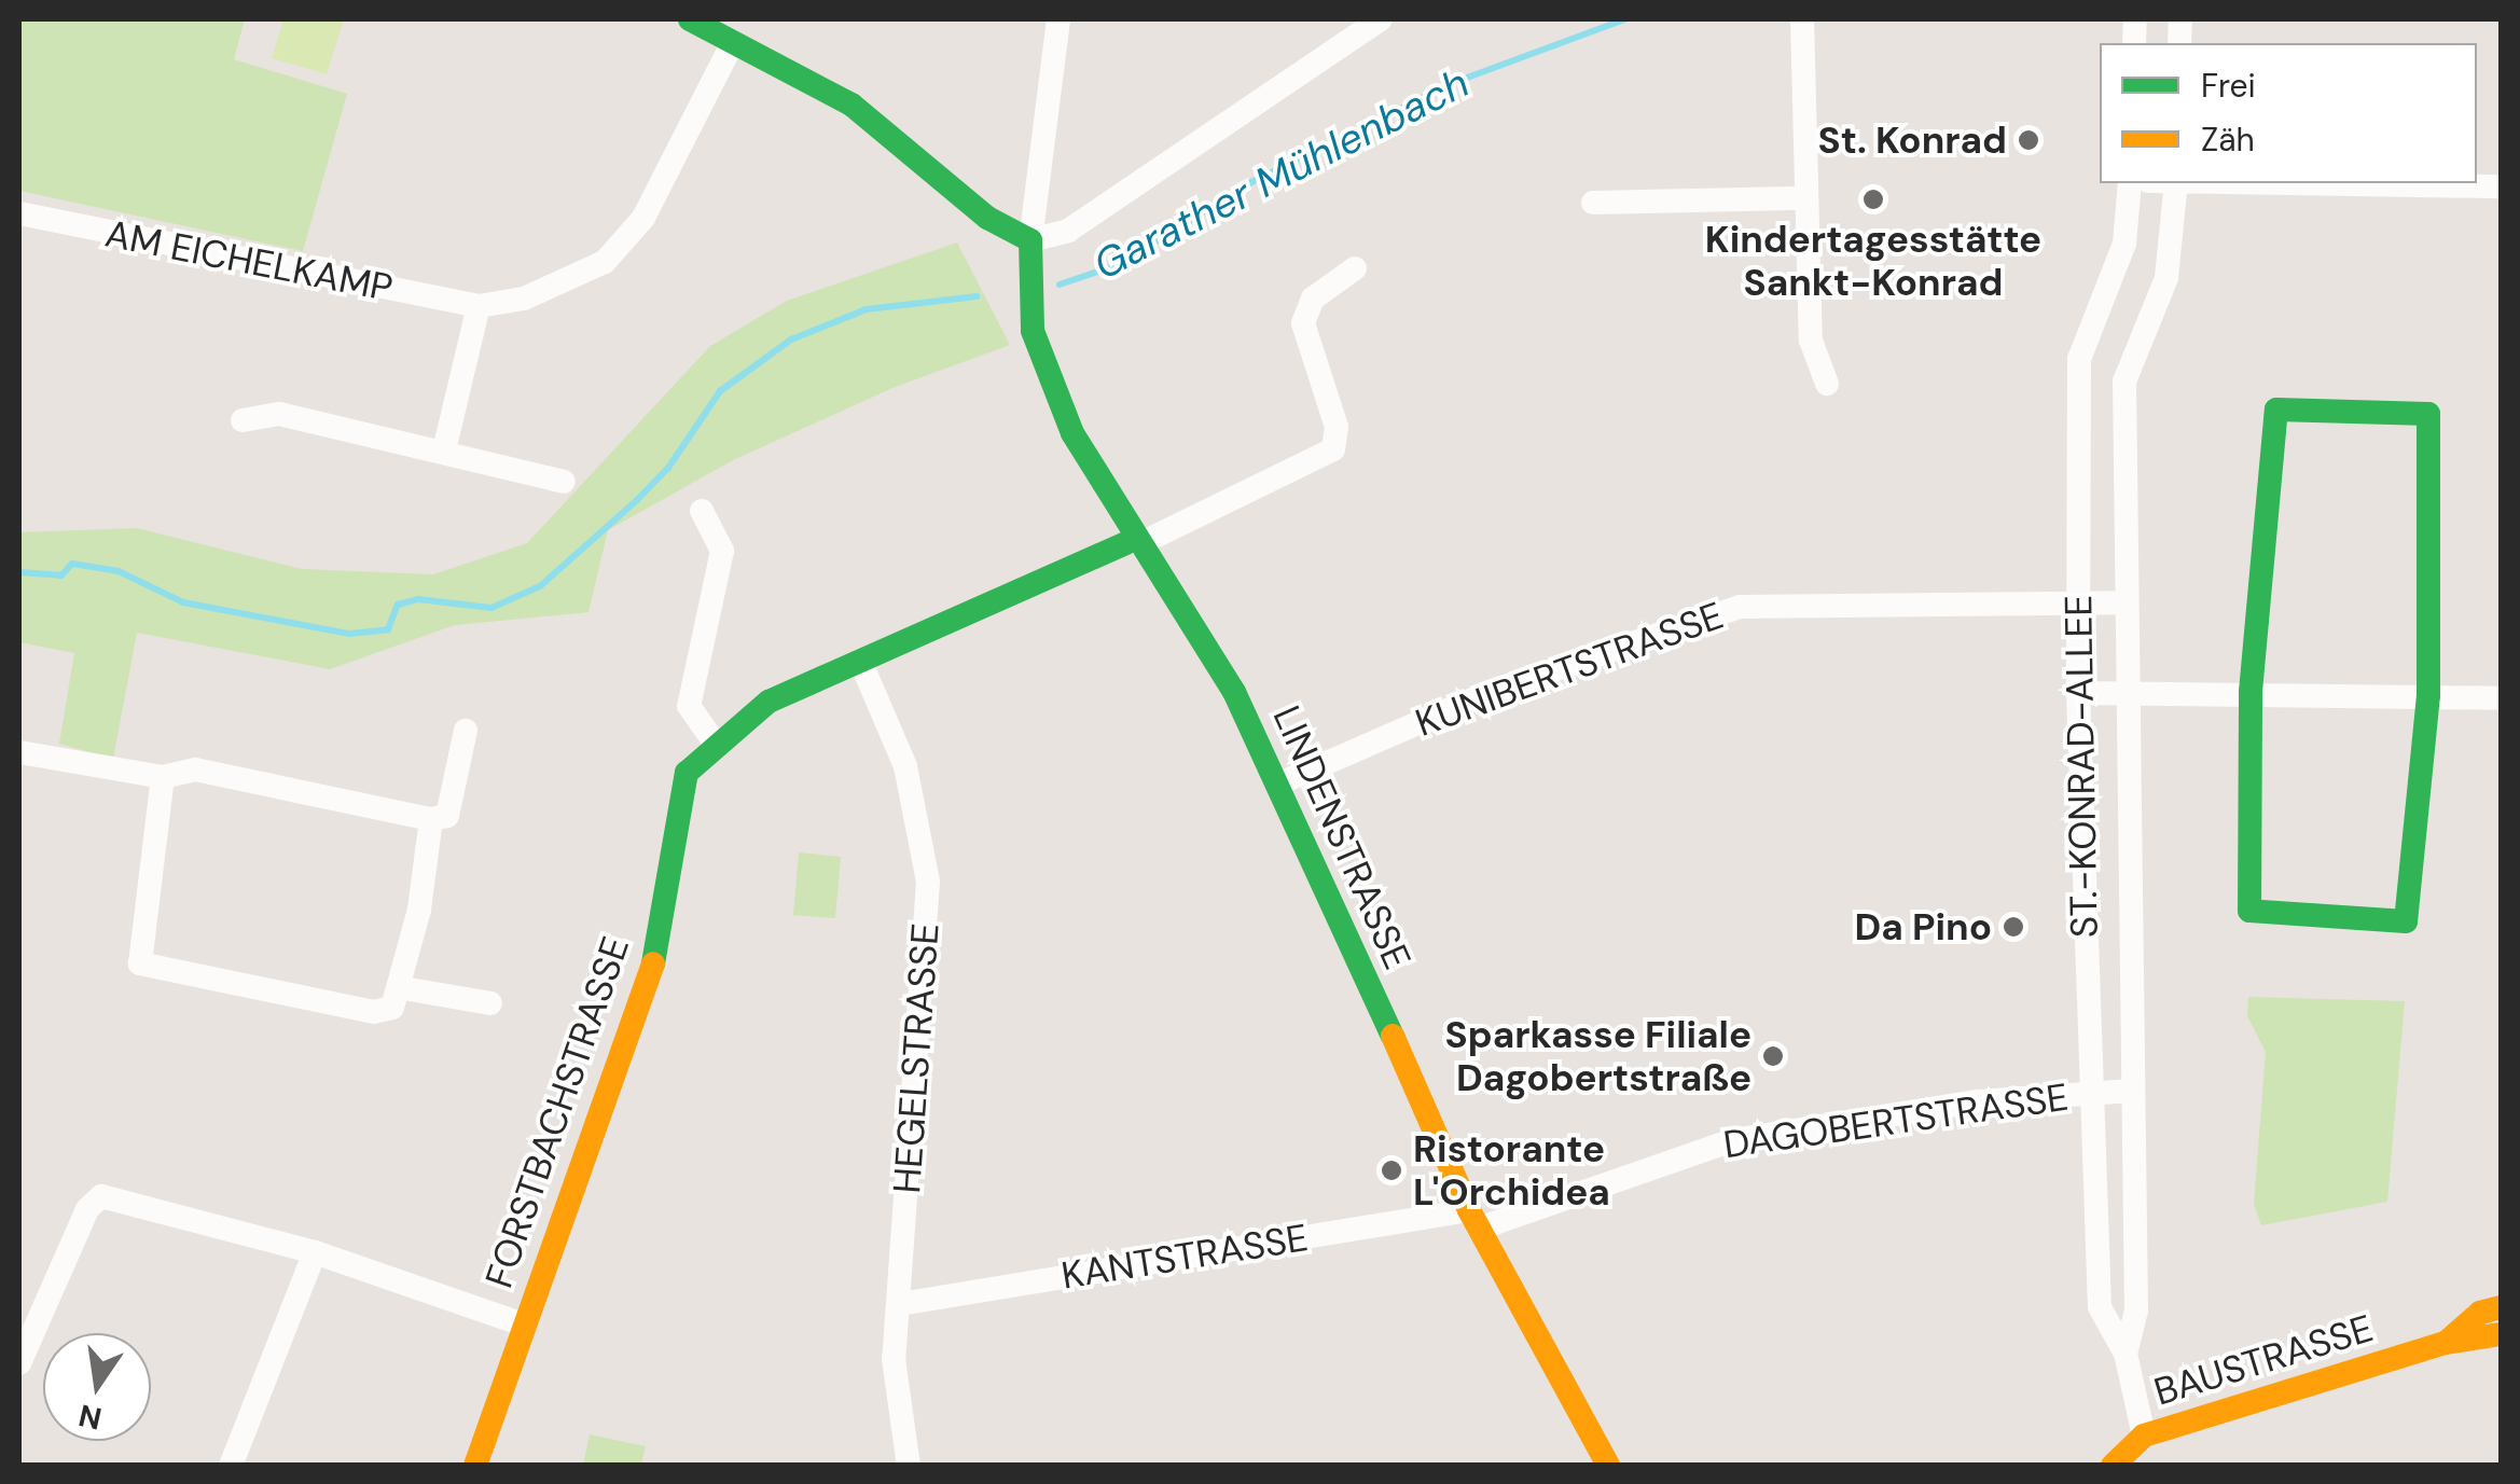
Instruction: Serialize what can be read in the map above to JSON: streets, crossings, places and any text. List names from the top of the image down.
{
  "streets": {
    "street": [
      "AM EICHELKAMP",
      "KUNIBERTSTRASSE",
      "ST.-KONRAD-ALLEE",
      "LINDENSTRASSE",
      "HEGELSTRASSE",
      "FORSTBACHSTRASSE",
      "DAGOBERTSTRASSE",
      "KANTSTRASSE",
      "BAUSTRASSE"
    ]
  },
  "crossings": [
    ["KUNIBERTSTRASSE", "ST.-KONRAD-ALLEE"],
    ["KUNIBERTSTRASSE", "LINDENSTRASSE"],
    ["ST.-KONRAD-ALLEE", "DAGOBERTSTRASSE"],
    ["ST.-KONRAD-ALLEE", "BAUSTRASSE"],
    ["LINDENSTRASSE", "FORSTBACHSTRASSE"],
    ["LINDENSTRASSE", "DAGOBERTSTRASSE"],
    ["LINDENSTRASSE", "KANTSTRASSE"],
    ["HEGELSTRASSE", "FORSTBACHSTRASSE"],
    ["HEGELSTRASSE", "KANTSTRASSE"],
    ["DAGOBERTSTRASSE", "KANTSTRASSE"]
  ],
  "water": ["Garather Mühlenbach"],
  "places": [
    "St. Konrad",
    "Kindertagesstätte Sankt-Konrad",
    "Da Pino",
    "Sparkasse Filiale Dagobertstraße",
    "Ristorante L'Orchidea"
  ],
  "legend": ["Frei", "Zäh"],
  "north": "bottom"
}
